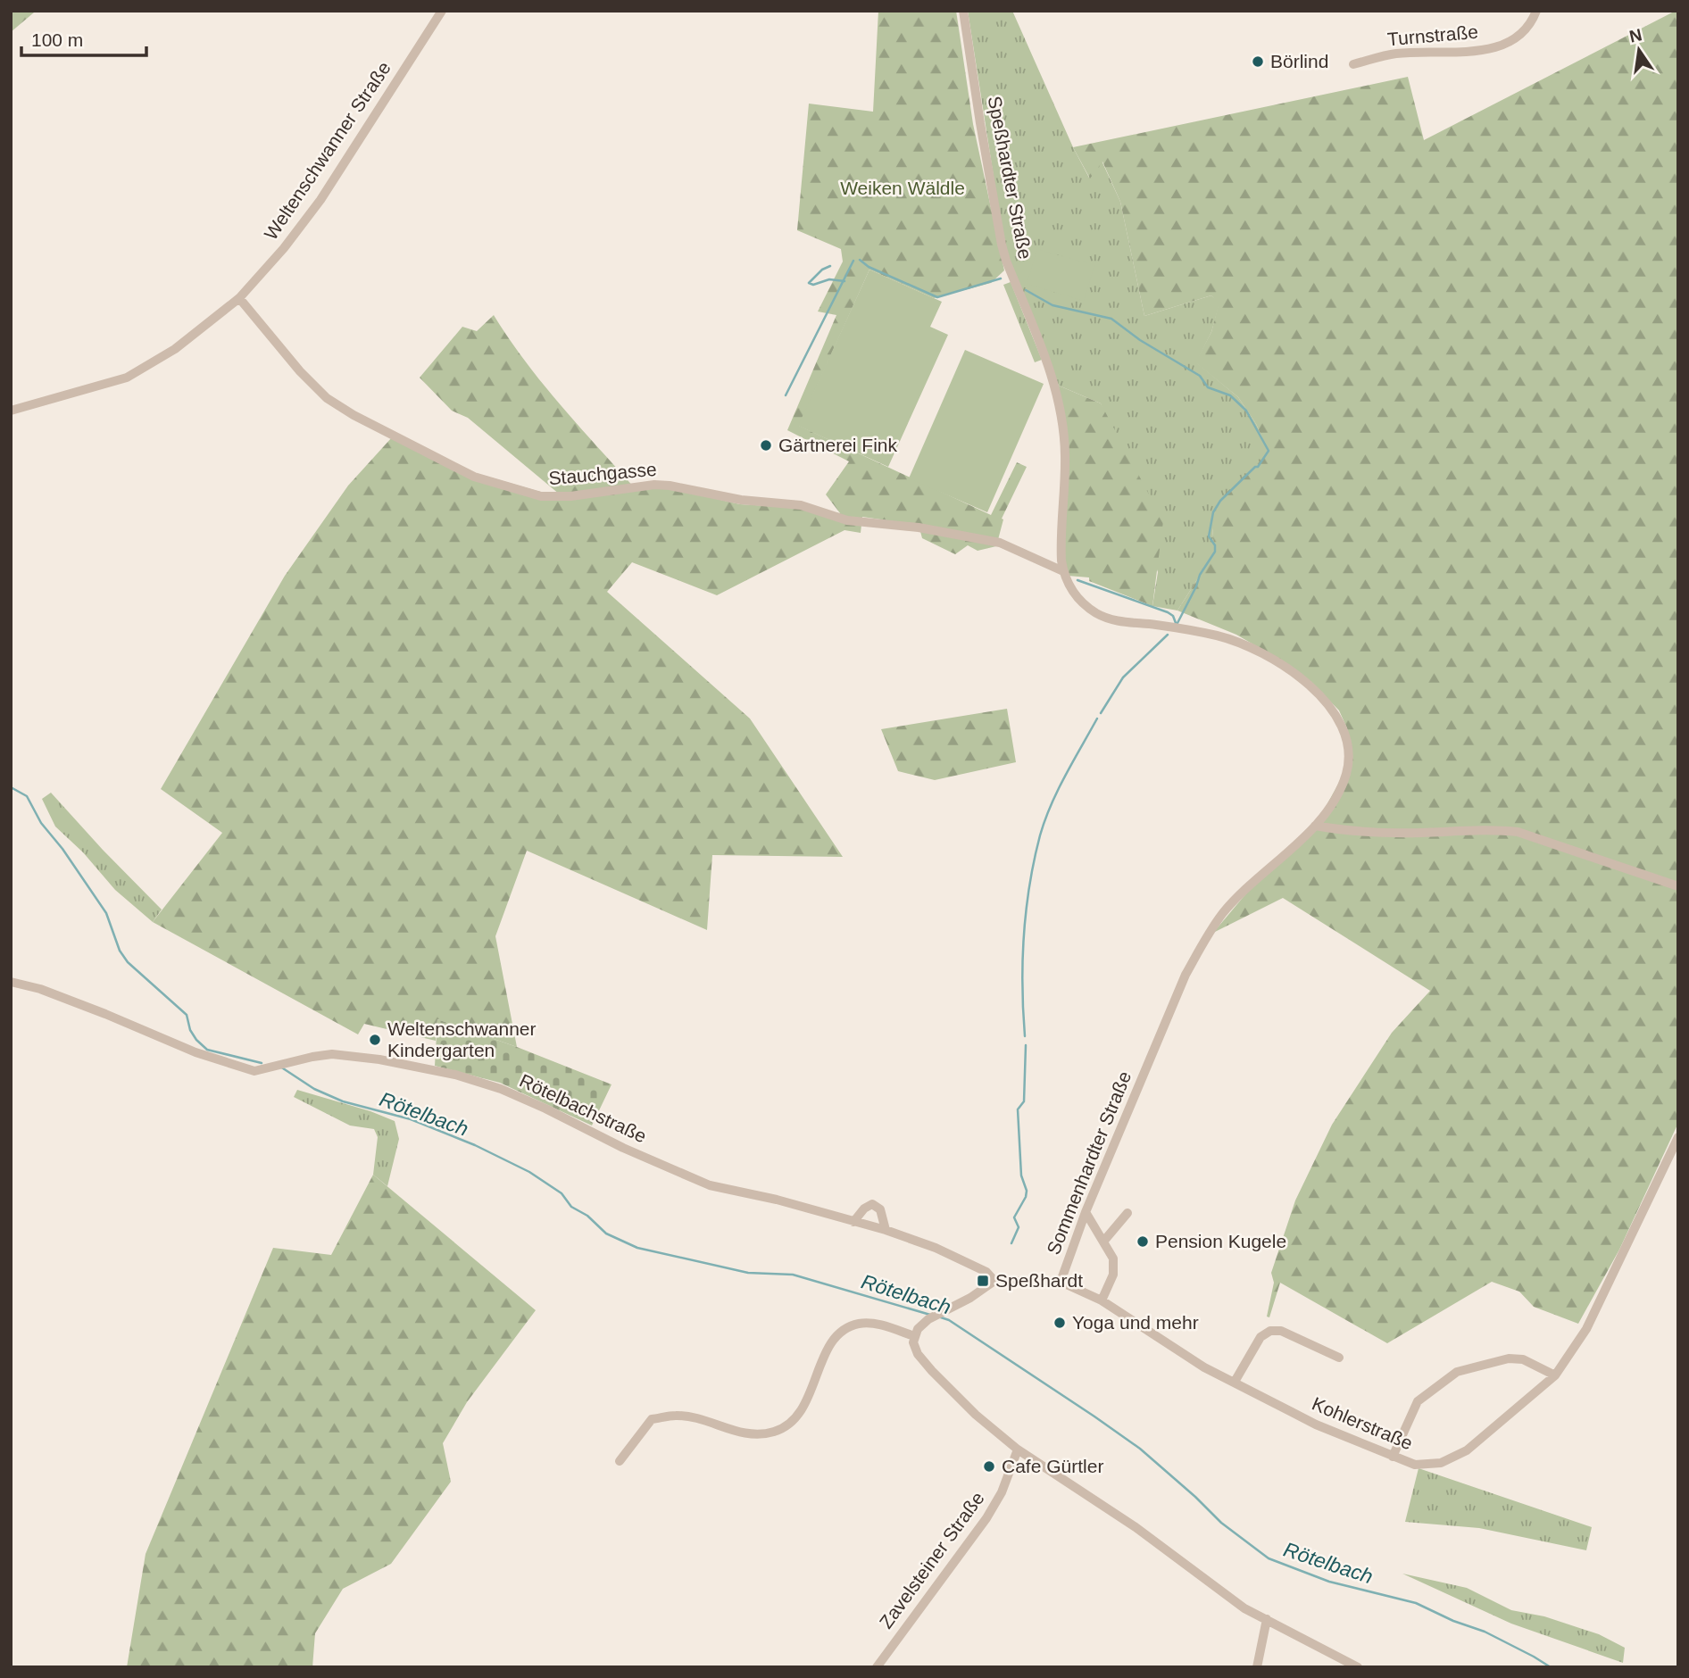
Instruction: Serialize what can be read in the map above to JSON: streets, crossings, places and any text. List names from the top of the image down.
{
  "streets": {
    "street": [
      "Turnstraße",
      "Weltenschwanner Straße",
      "Speßhardter Straße",
      "Stauchgasse",
      "Rötelbachstraße",
      "Sommenhardter Straße",
      "Kohlerstraße",
      "Zavelsteiner Straße"
    ]
  },
  "crossings": [
    ["Weltenschwanner Straße", "Stauchgasse"],
    ["Speßhardter Straße", "Stauchgasse"],
    ["Speßhardter Straße", "Sommenhardter Straße"],
    ["Rötelbachstraße", "Sommenhardter Straße"],
    ["Sommenhardter Straße", "Kohlerstraße"]
  ],
  "water": ["Rötelbach"],
  "parks": ["Weiken Wäldle"],
  "places": {
    "other": [
      "Börlind",
      "Gärtnerei Fink",
      "Weltenschwanner Kindergarten",
      "Pension Kugele",
      "Yoga und mehr",
      "Cafe Gürtler"
    ],
    "transit": ["Speßhardt"]
  },
  "scale_bar": "100 m",
  "north": "top"
}
